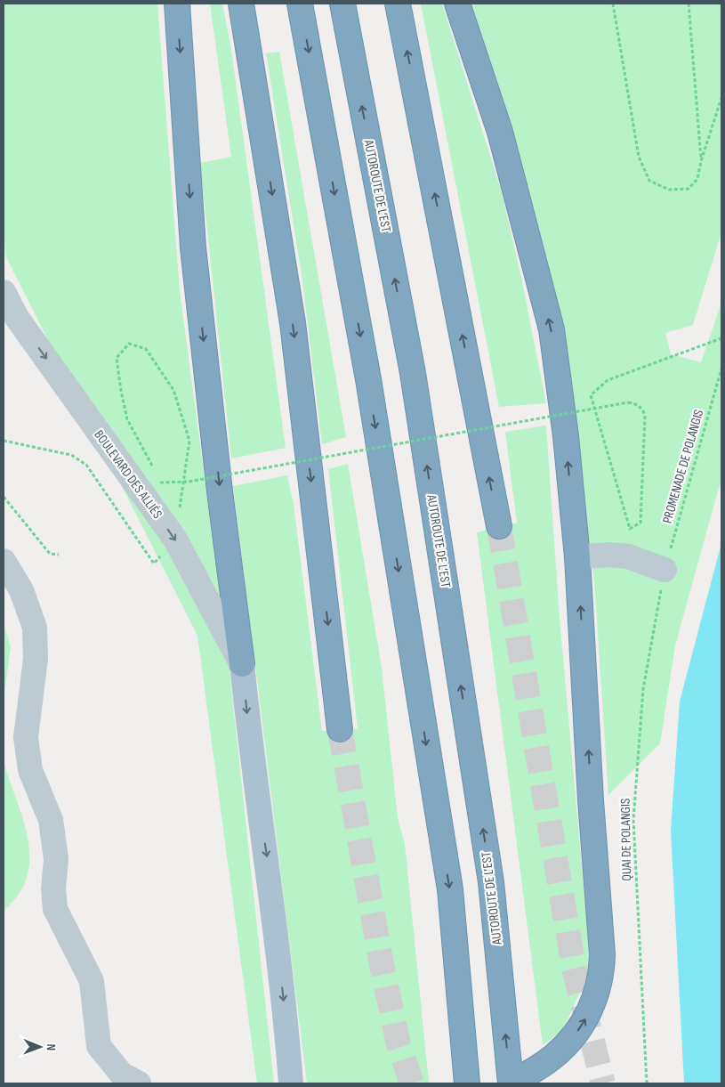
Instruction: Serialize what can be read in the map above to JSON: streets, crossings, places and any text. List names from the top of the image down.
{
  "streets": {
    "highway": ["AUTOROUTE DE L’EST"],
    "street": ["BOULEVARD DES ALLIÉS"],
    "path": ["PROMENADE DE POLANGIS", "QUAI DE POLANGIS"]
  },
  "crossings": [
    ["PROMENADE DE POLANGIS", "QUAI DE POLANGIS"]
  ],
  "one_way": ["BOULEVARD DES ALLIÉS"],
  "north": "right"
}
